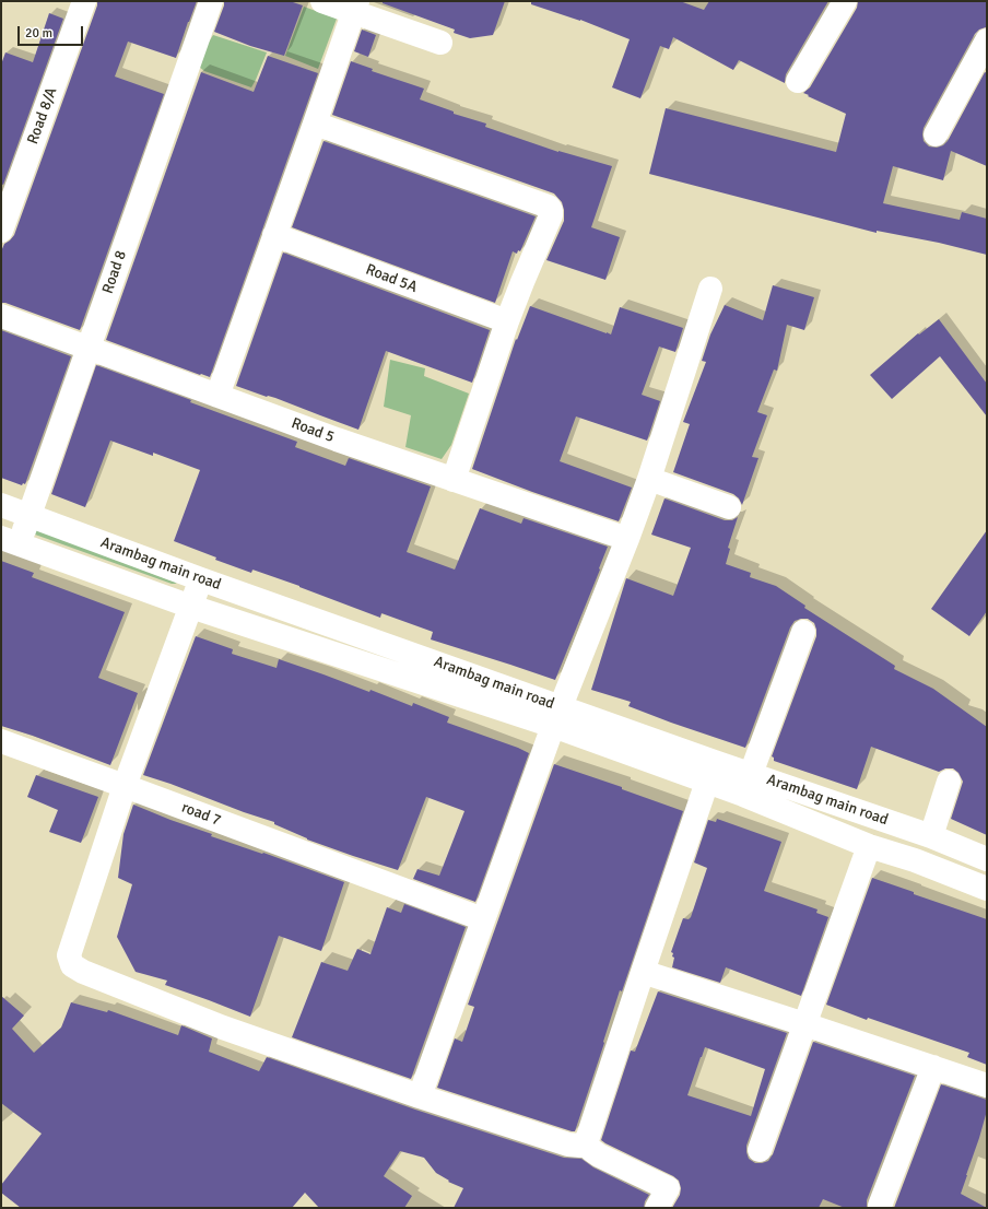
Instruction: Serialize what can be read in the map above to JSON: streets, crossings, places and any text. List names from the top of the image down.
{
  "streets": {
    "street": [
      "Road 8/A",
      "Road 8",
      "Road 5A",
      "Road 5",
      "Arambag main road",
      "road 7"
    ]
  },
  "crossings": [
    ["Road 8", "Road 5"],
    ["Road 8", "Arambag main road"]
  ],
  "scale_bar": "20 m"
}
